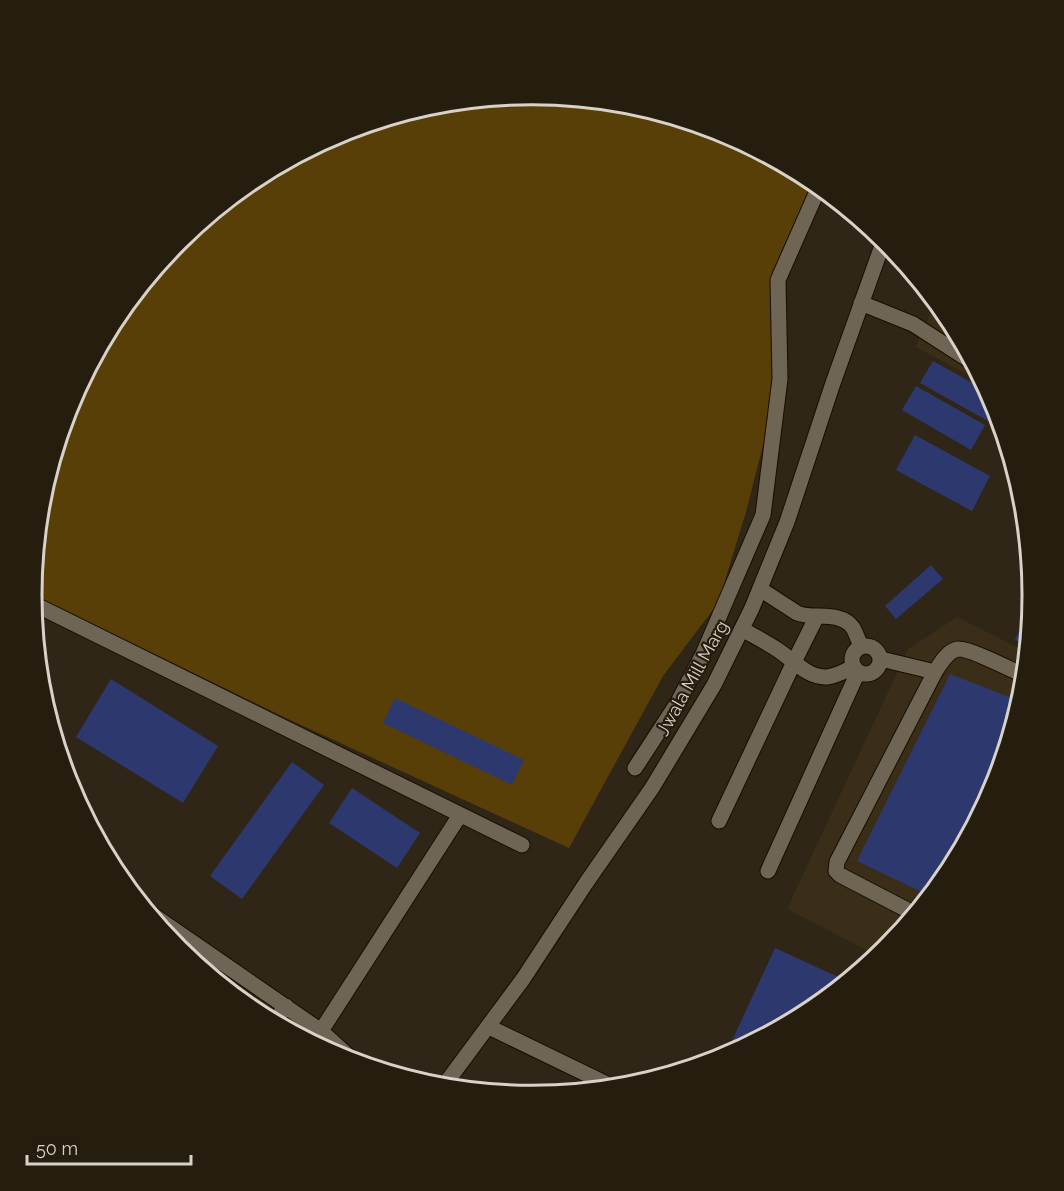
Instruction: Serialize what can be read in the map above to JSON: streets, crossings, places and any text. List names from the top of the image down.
{
  "streets": {
    "street": ["Jwala Mill Marg"]
  },
  "scale_bar": "50 m"
}
